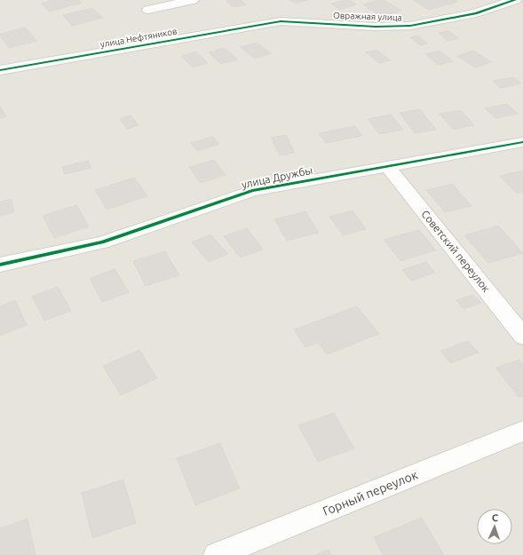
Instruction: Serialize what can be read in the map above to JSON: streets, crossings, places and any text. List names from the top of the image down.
{
  "streets": {
    "street": [
      "Овражная улица",
      "улица Нефтяников",
      "улица Дружбы",
      "Советский переулок",
      "Горный переулок"
    ]
  },
  "crossings": [
    ["Овражная улица", "улица Нефтяников"],
    ["улица Дружбы", "Советский переулок"]
  ],
  "north": "top"
}
